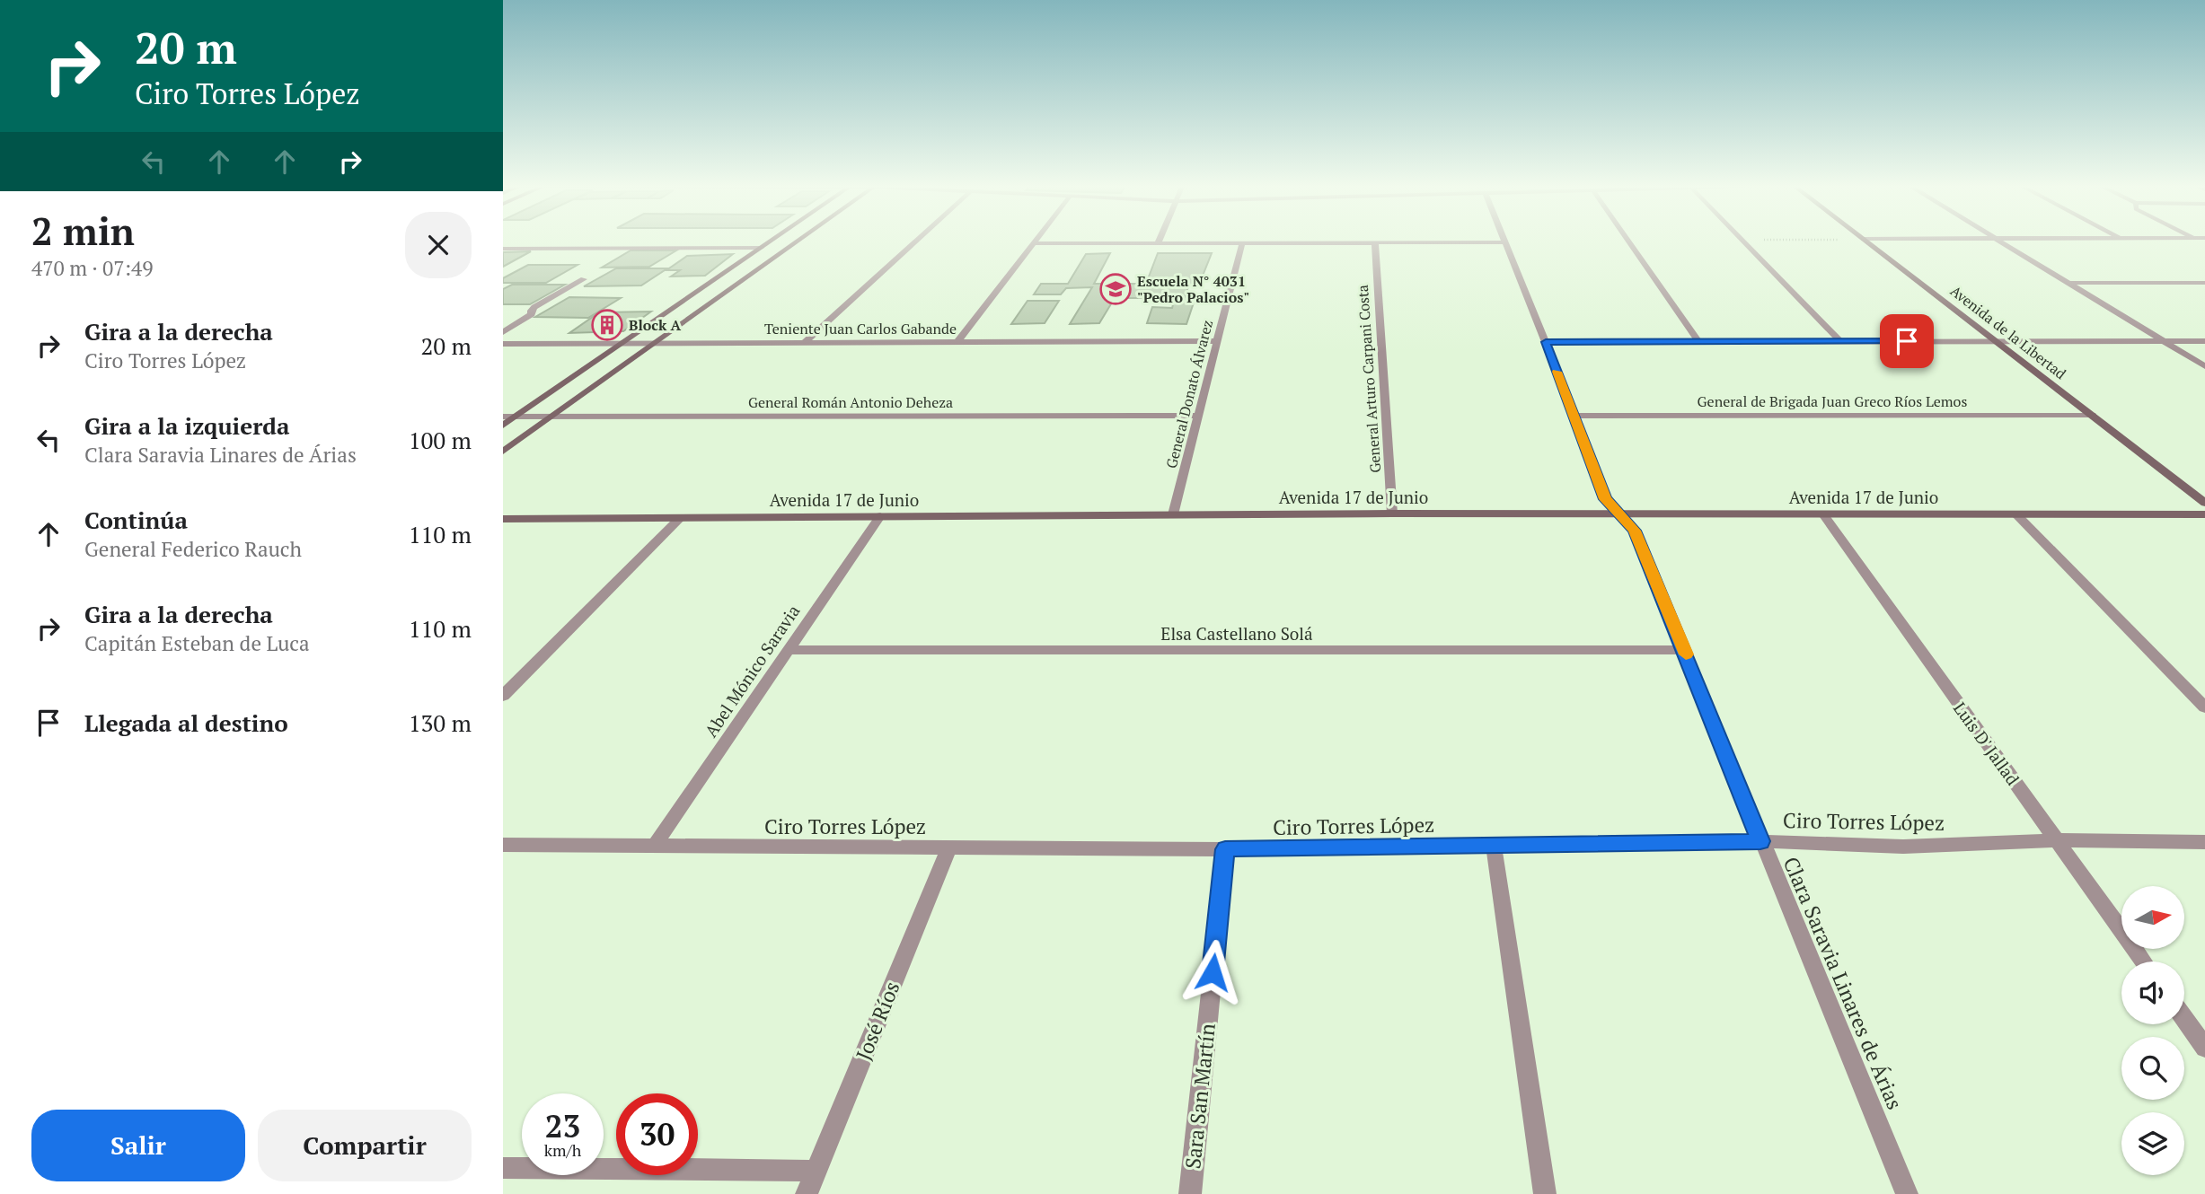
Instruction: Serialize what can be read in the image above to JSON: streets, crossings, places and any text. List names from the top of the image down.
{
  "streets": {
    "main road": ["Avenida de la Libertad", "Avenida 17 de Junio"],
    "street": [
      "Teniente Juan Carlos Gabande",
      "General Arturo Carpani Costa",
      "General Donato Álvarez",
      "General de Brigada Juan Greco Ríos Lemos",
      "General Román Antonio Deheza",
      "Elsa Castellano Solá",
      "Abel Mónico Saravia",
      "Luis D' Jallad",
      "Ciro Torres López",
      "Clara Saravia Linares de Árias",
      "José Ríos",
      "Sara San Martín"
    ]
  },
  "crossings": [
    ["Teniente Juan Carlos Gabande", "General Donato Álvarez"],
    ["Avenida de la Libertad", "General de Brigada Juan Greco Ríos Lemos"],
    ["General Arturo Carpani Costa", "Avenida 17 de Junio"],
    ["General Donato Álvarez", "General Román Antonio Deheza"],
    ["General Donato Álvarez", "Avenida 17 de Junio"],
    ["General de Brigada Juan Greco Ríos Lemos", "Clara Saravia Linares de Árias"],
    ["Avenida 17 de Junio", "Abel Mónico Saravia"],
    ["Avenida 17 de Junio", "Luis D' Jallad"],
    ["Avenida 17 de Junio", "Clara Saravia Linares de Árias"],
    ["Elsa Castellano Solá", "Abel Mónico Saravia"],
    ["Elsa Castellano Solá", "Clara Saravia Linares de Árias"],
    ["Abel Mónico Saravia", "Ciro Torres López"],
    ["Luis D' Jallad", "Ciro Torres López"],
    ["Ciro Torres López", "Clara Saravia Linares de Árias"],
    ["Ciro Torres López", "José Ríos"],
    ["Ciro Torres López", "Sara San Martín"]
  ],
  "places": {
    "school or university": ["Escuela N° 4031 \"Pedro Palacios\""],
    "building": ["Block A"]
  },
  "north": "right",
  "page": {
    "turn": ["20 m", "Ciro Torres López"],
    "heading": ["2 min", "470 m · 07:49"],
    "list": [
      {
        "name": "Gira a la derecha",
        "note": "Ciro Torres López",
        "value": "20 m"
      },
      {
        "name": "Gira a la izquierda",
        "note": "Clara Saravia Linares de Árias",
        "value": "100 m"
      },
      {
        "name": "Continúa",
        "note": "General Federico Rauch",
        "value": "110 m"
      },
      {
        "name": "Gira a la derecha",
        "note": "Capitán Esteban de Luca",
        "value": "110 m"
      },
      {
        "name": "Llegada al destino",
        "value": "130 m"
      }
    ],
    "speed": "23 km/h",
    "limit": "30",
    "buttons": ["Salir", "Compartir"]
  }
}
